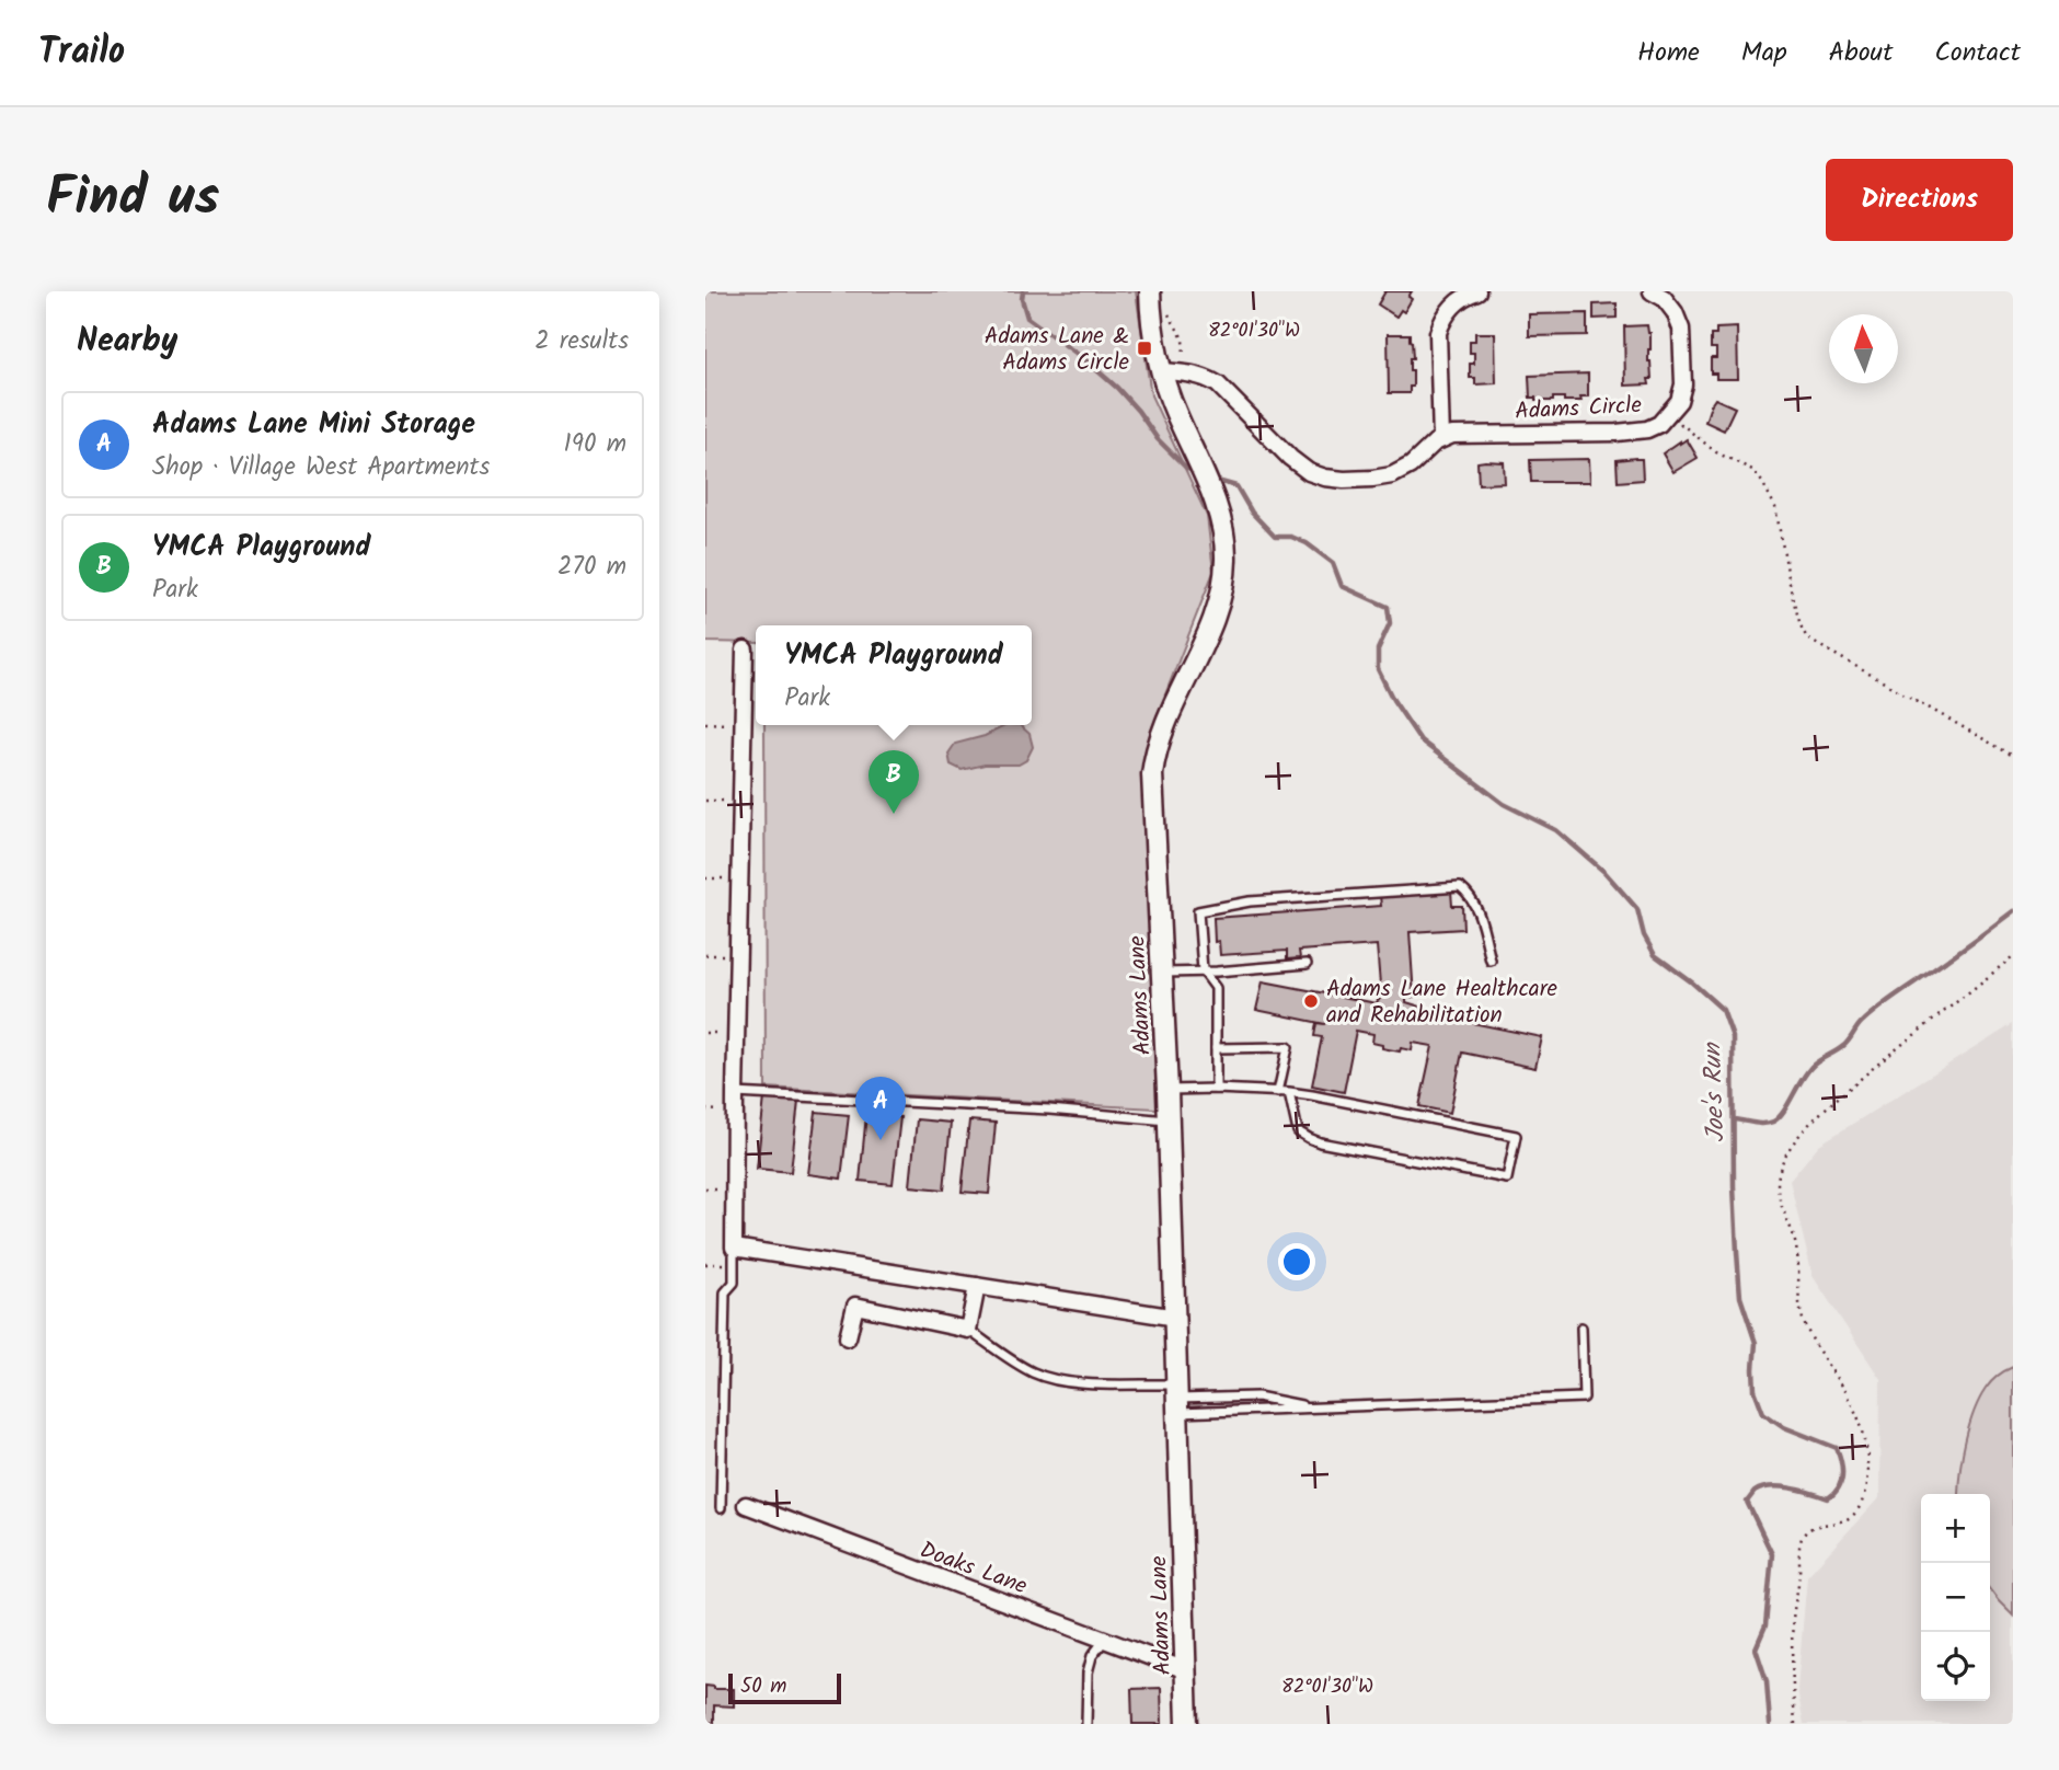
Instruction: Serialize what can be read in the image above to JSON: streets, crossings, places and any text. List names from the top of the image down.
{
  "streets": {
    "street": ["Adams Circle", "Adams Lane", "Doaks Lane"]
  },
  "crossings": [
    ["Adams Lane", "Doaks Lane"]
  ],
  "water": ["Joe's Run"],
  "places": {
    "transit": ["Adams Lane & Adams Circle"],
    "other": ["Adams Lane Healthcare and Rehabilitation"]
  },
  "scale_bar": "50 m",
  "north": "top",
  "page": {
    "header": "Trailo",
    "nav": [
      "Home",
      "Map",
      "About",
      "Contact"
    ],
    "title": "Find us",
    "buttons": "Directions",
    "heading": ["Nearby", "2 results"],
    "list": [
      {
        "mark": "A",
        "name": "Adams Lane Mini Storage",
        "note": "Shop · Village West Apartments",
        "value": "190 m"
      },
      {
        "mark": "B",
        "name": "YMCA Playground",
        "note": "Park",
        "value": "270 m"
      }
    ],
    "popup": ["YMCA Playground", "Park"],
    "pins": ["B", "A"],
    "map_buttons": ["+", "−"],
    "scale": "50 m"
  },
  "coordinates": ["82°01'30\"W"]
}
